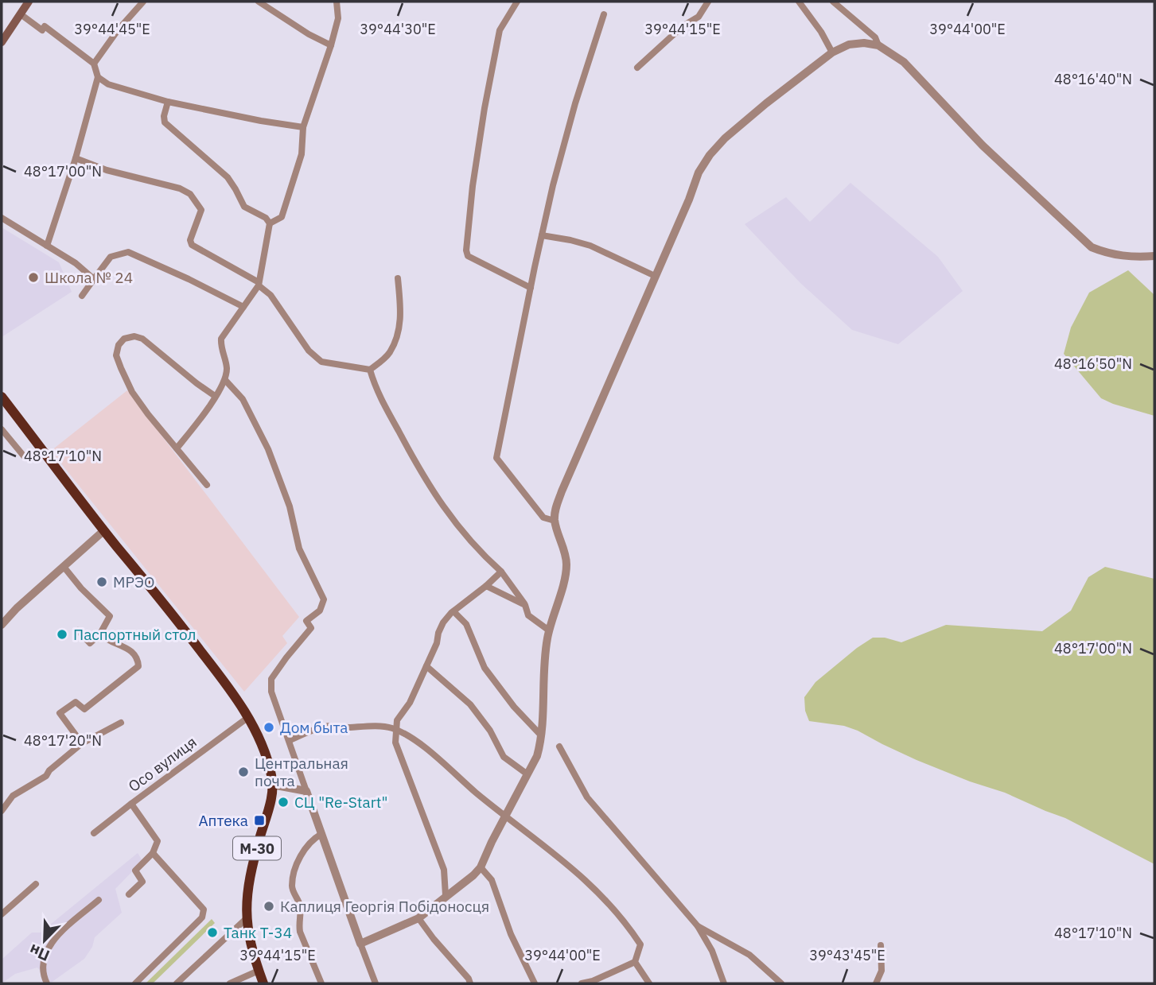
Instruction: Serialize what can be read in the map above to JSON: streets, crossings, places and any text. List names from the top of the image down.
{
  "streets": {
    "highway": ["М-30"],
    "street": ["Осо вулиця"]
  },
  "crossings": [
    ["Осо вулиця", "М-30"]
  ],
  "places": {
    "other": [
      "Школа № 24",
      "МРЭО",
      "Паспортный стол",
      "Дом быта",
      "Центральная почта",
      "СЦ \"Re-Start\"",
      "Каплиця Георгія Побідоносця",
      "Танк Т-34"
    ],
    "transit": ["Аптека"]
  },
  "north": "bottom left",
  "coordinates": [
    "39°44'45\"E",
    "39°44'30\"E",
    "39°44'15\"E",
    "39°44'00\"E",
    "48°16'40\"N",
    "48°17'00\"N",
    "48°16'50\"N",
    "48°17'10\"N",
    "48°17'20\"N",
    "39°43'45\"E"
  ]
}
